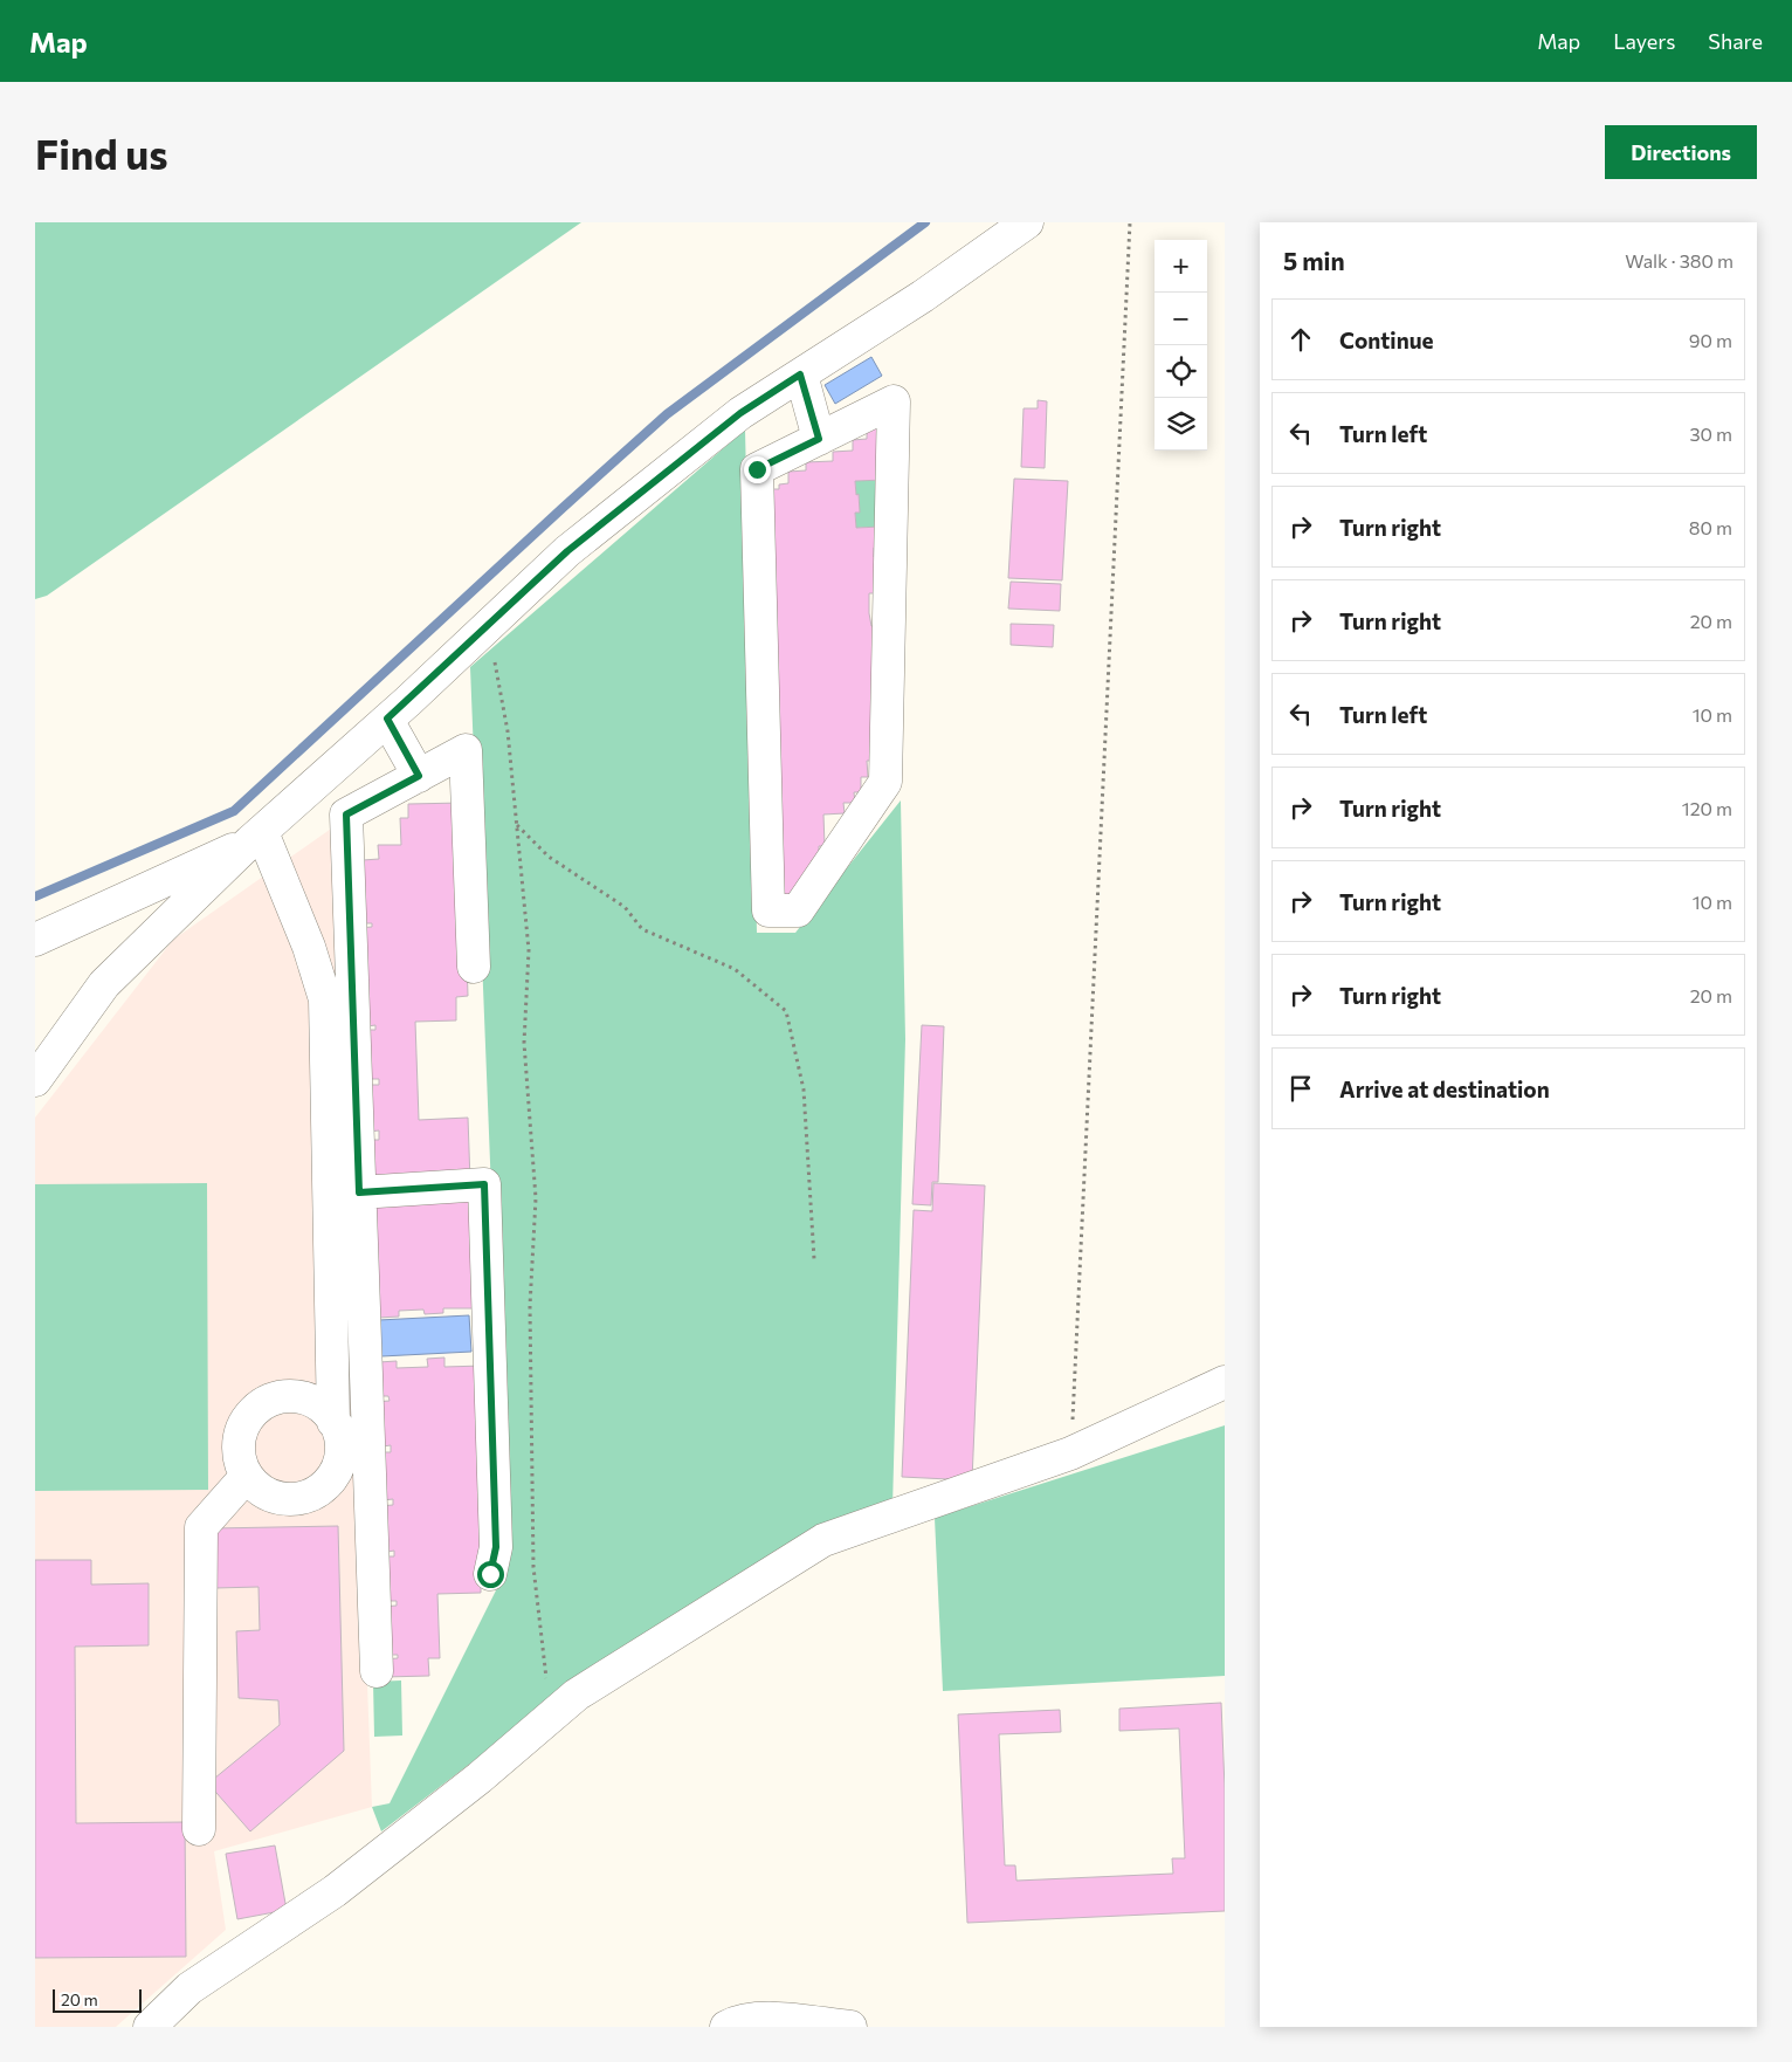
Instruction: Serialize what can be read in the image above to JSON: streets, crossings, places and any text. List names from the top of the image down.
{
  "scale_bar": "20 m",
  "page": {
    "header": "Map",
    "nav": ["Map", "Layers", "Share"],
    "buttons": "Directions",
    "title": "Find us",
    "heading": ["5 min", "Walk · 380 m"],
    "map_buttons": ["+", "−"],
    "list": [
      ["Continue", "90 m"],
      ["Turn left", "30 m"],
      ["Turn right", "80 m"],
      ["Turn right", "20 m"],
      ["Turn left", "10 m"],
      ["Turn right", "120 m"],
      ["Turn right", "10 m"],
      ["Turn right", "20 m"],
      "Arrive at destination"
    ],
    "scale": "20 m"
  }
}
